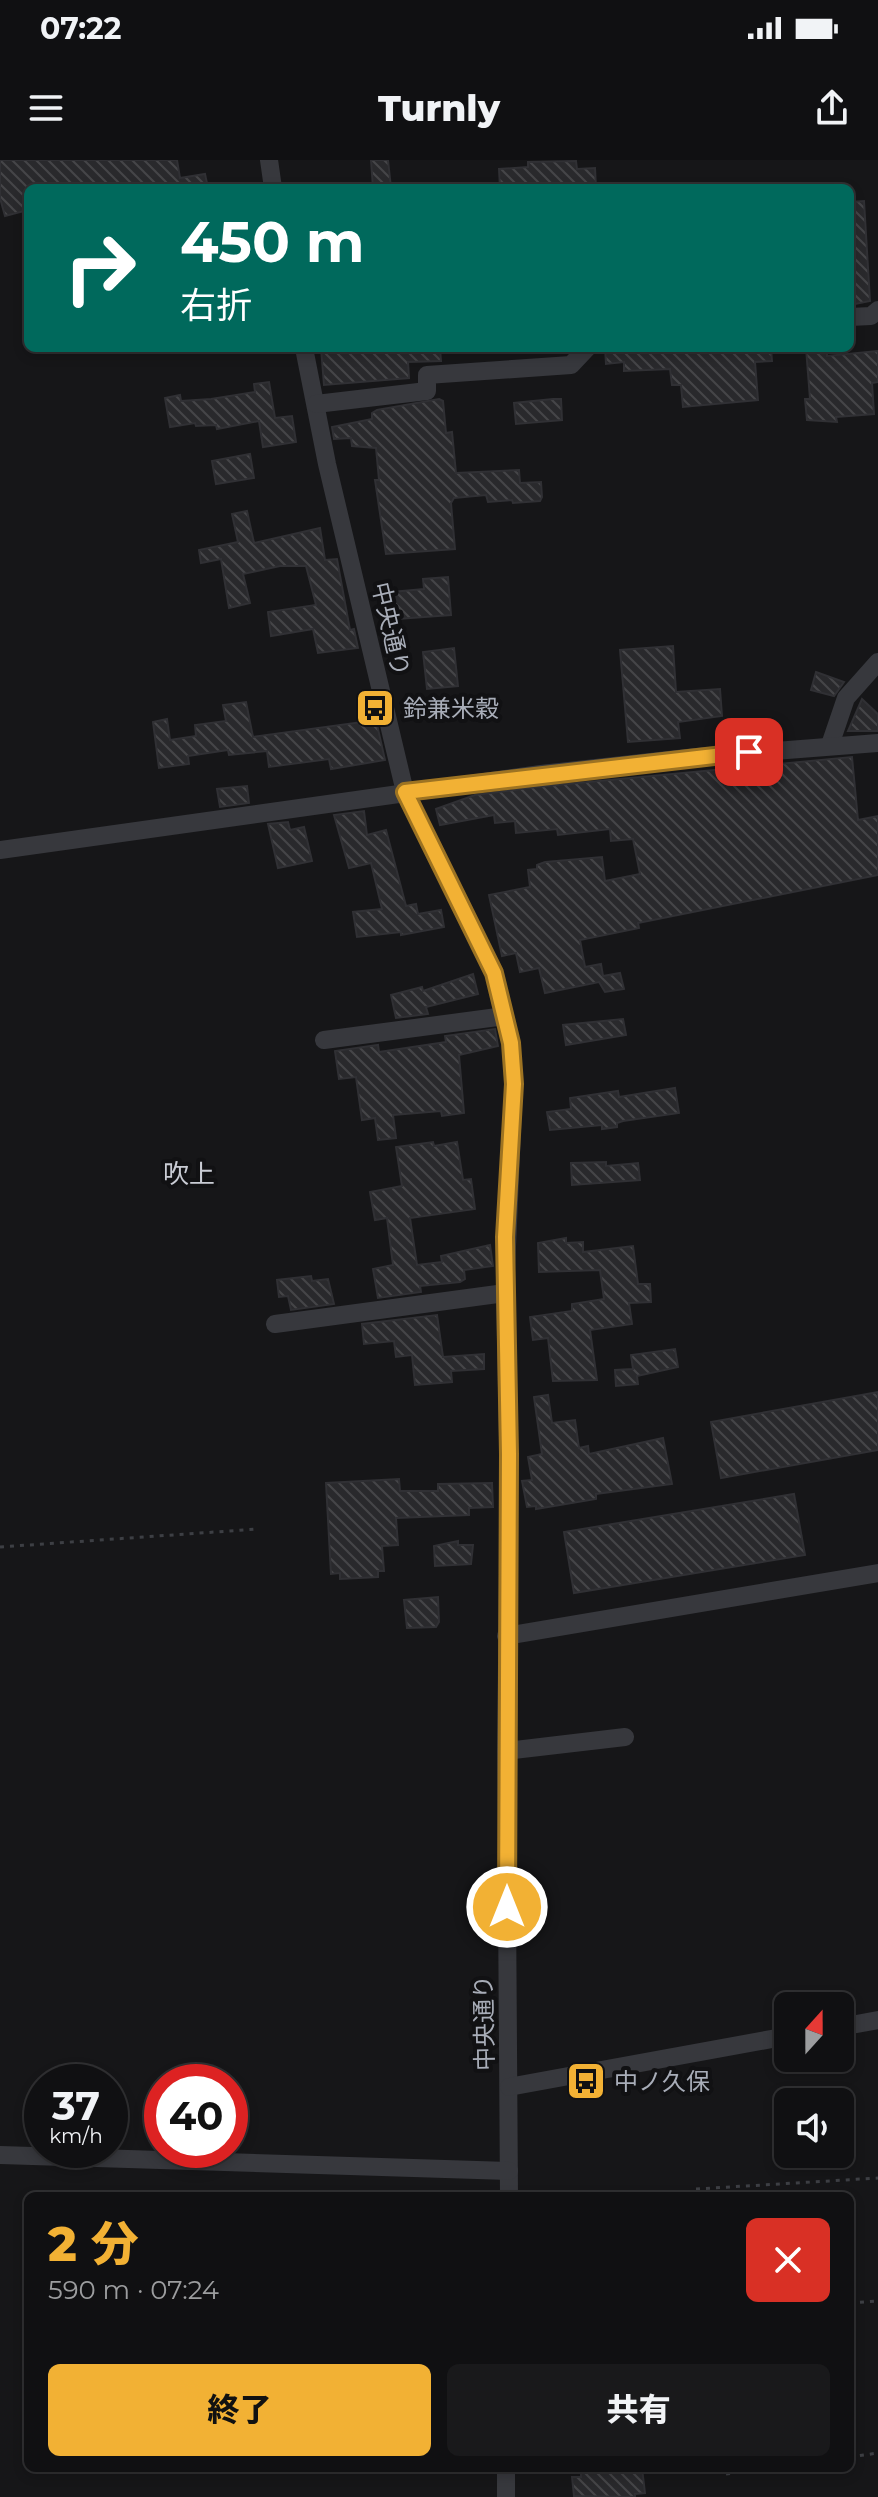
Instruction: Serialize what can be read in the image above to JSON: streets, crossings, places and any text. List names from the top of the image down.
{
  "streets": {
    "street": ["中央通り"]
  },
  "districts": ["吹上"],
  "places": {
    "bus stop": ["鈴兼米穀", "中ノ久保"]
  },
  "north": "top",
  "page": {
    "status": "07:22",
    "header": "Turnly",
    "turn": ["450 m", "右折"],
    "speed": "37 km/h",
    "limit": "40",
    "heading": ["2 分", "590 m · 07:24"],
    "buttons": ["終了", "共有"]
  }
}
